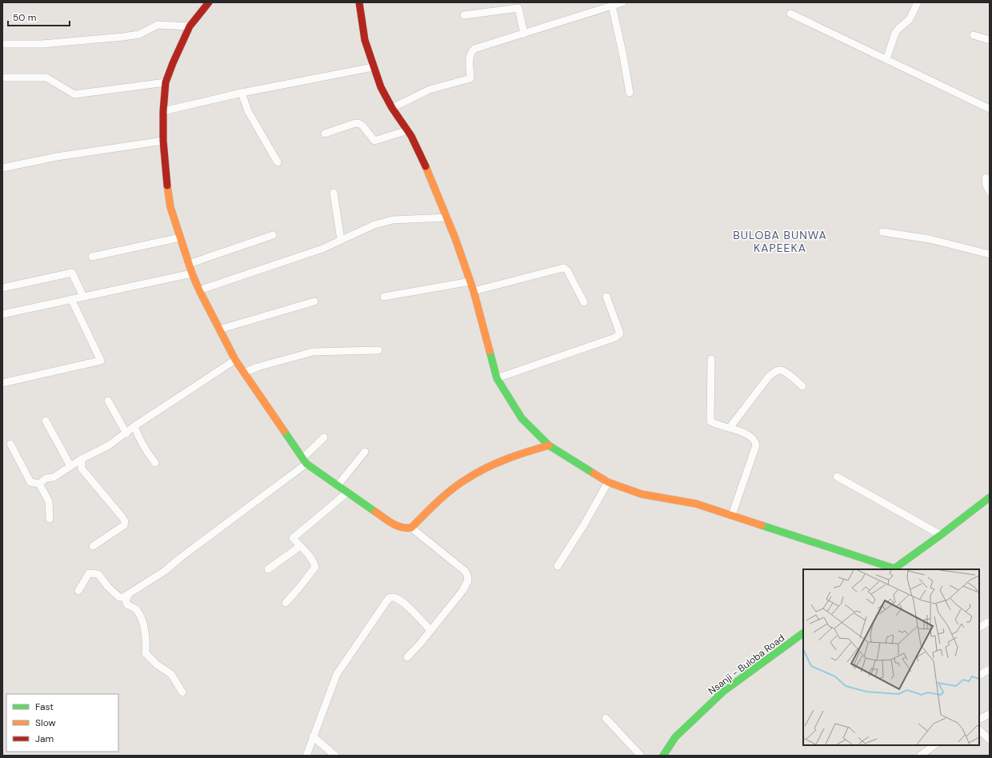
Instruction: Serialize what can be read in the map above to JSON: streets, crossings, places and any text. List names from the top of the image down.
{
  "streets": {
    "street": ["Nsanji - Buloba Road"]
  },
  "districts": ["BULOBA BUNWA KAPEEKA"],
  "legend": ["Fast", "Slow", "Jam"],
  "scale_bar": "50 m"
}
